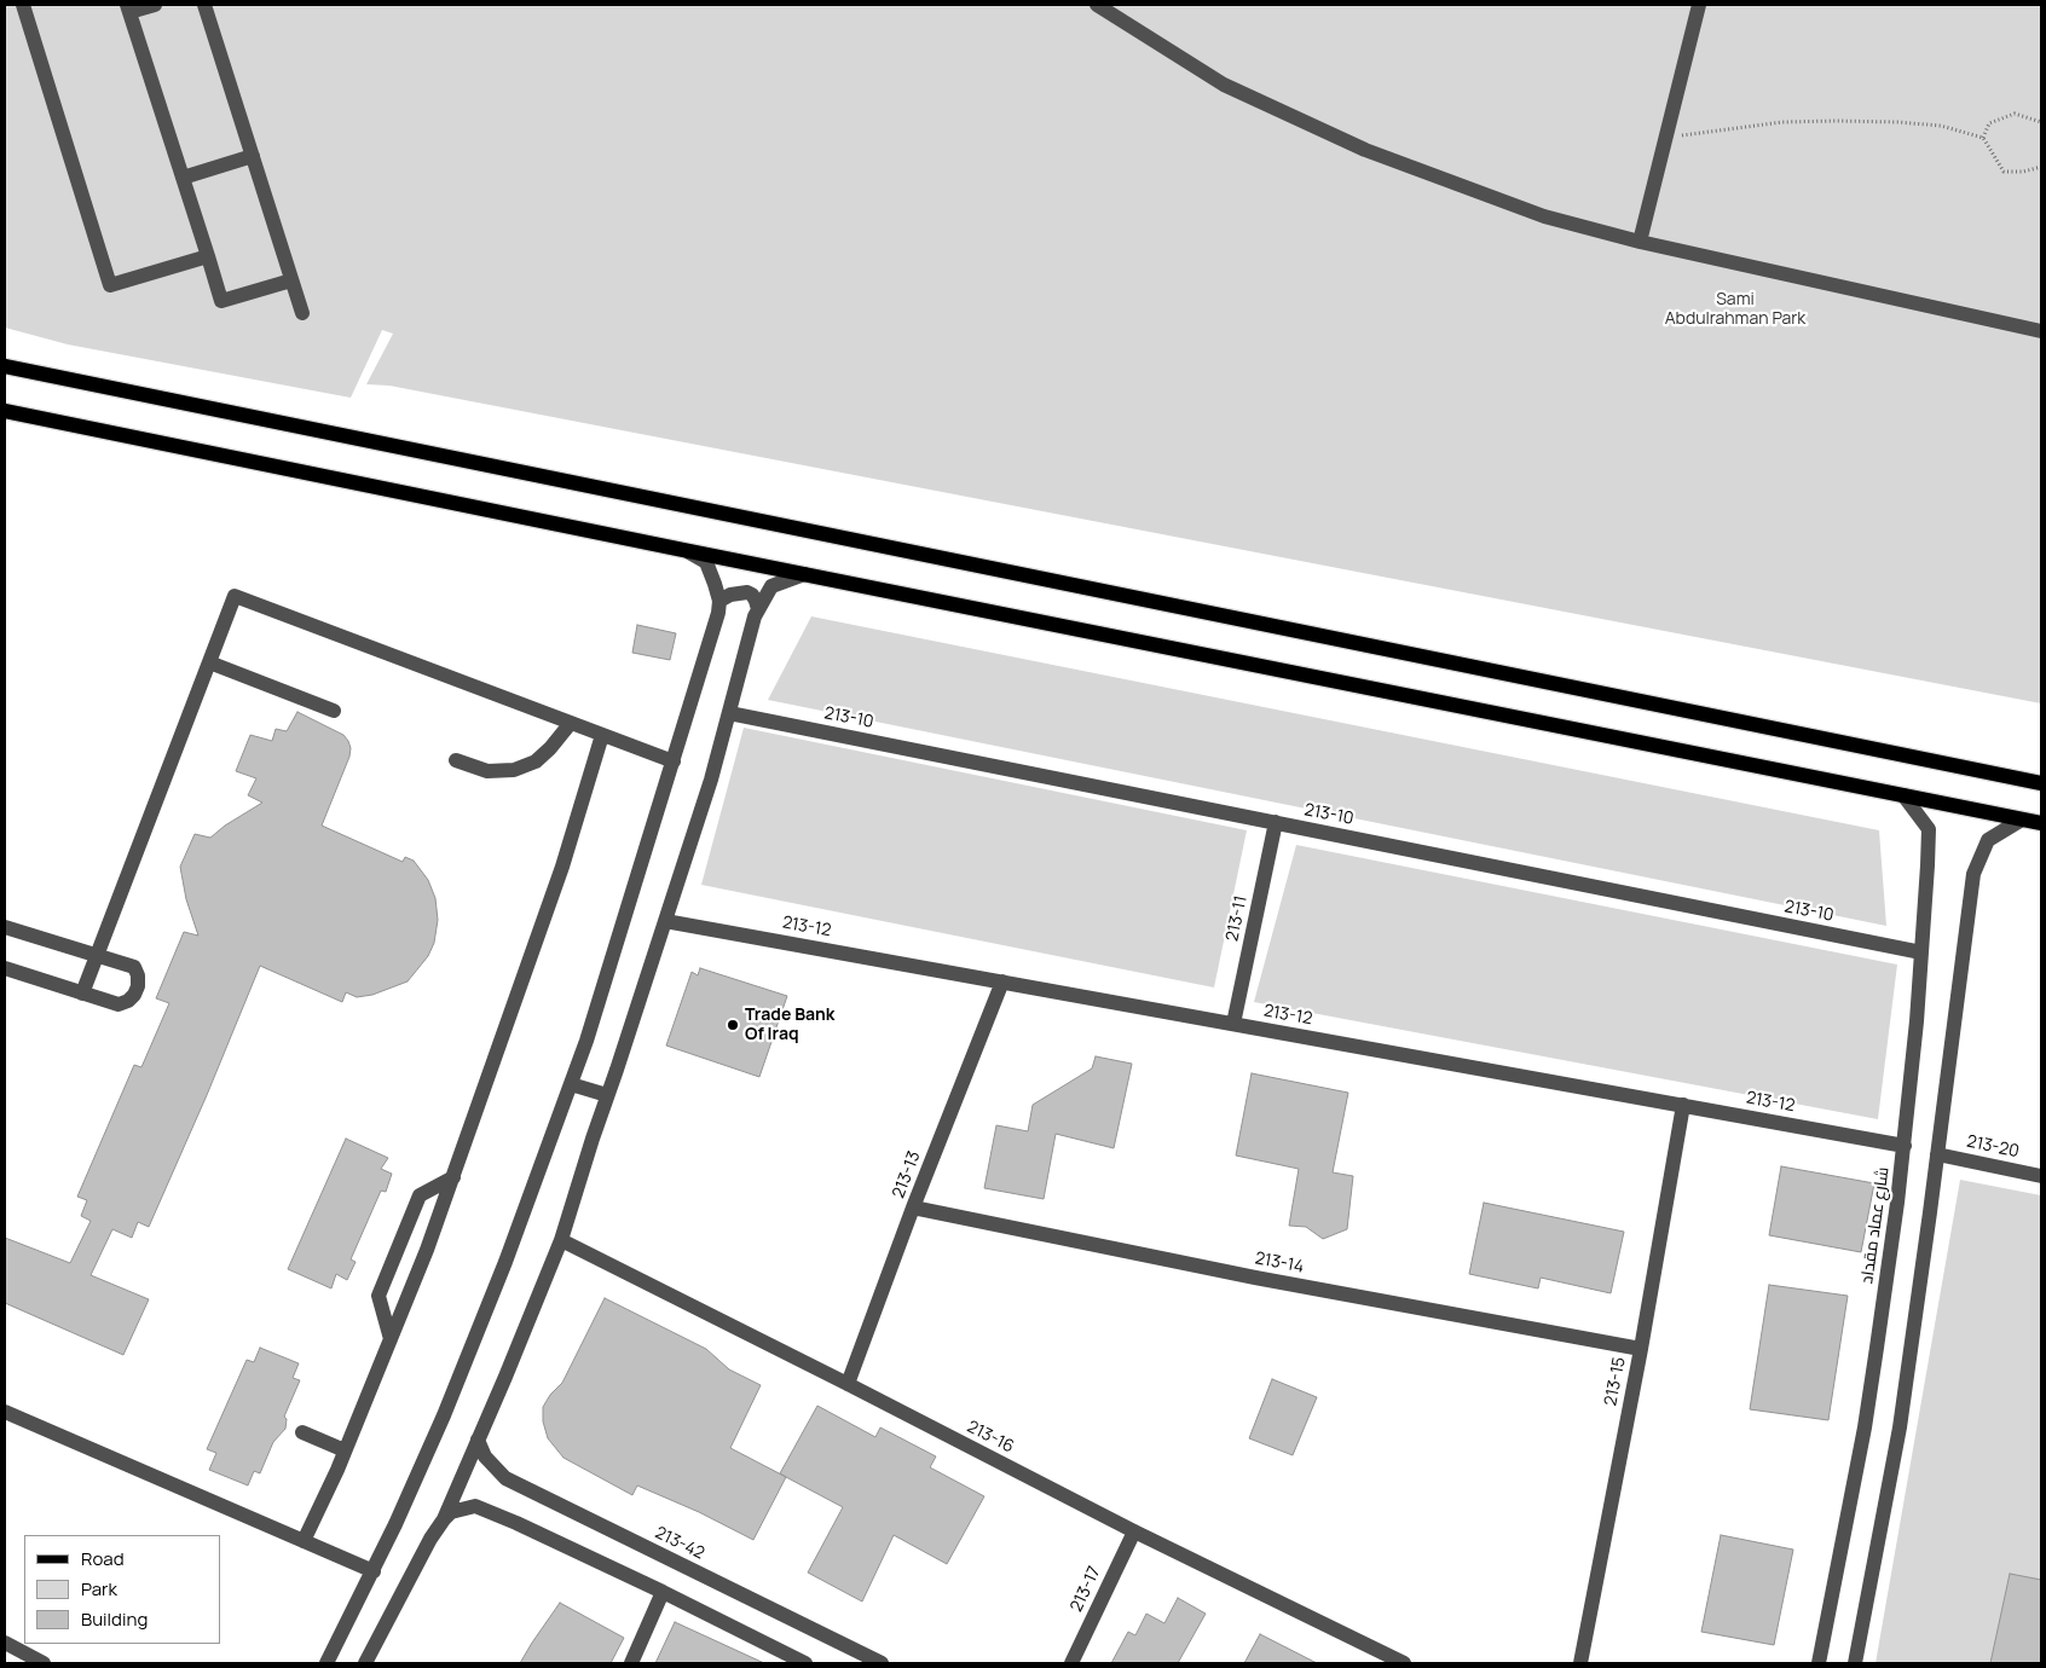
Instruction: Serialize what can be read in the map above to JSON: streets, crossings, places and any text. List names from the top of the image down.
{
  "streets": {
    "street": [
      "213-10",
      "213-11",
      "213-12",
      "213-20",
      "213-13",
      "شارع عماد مقداد",
      "213-14",
      "213-15",
      "213-16",
      "213-42",
      "213-17"
    ]
  },
  "crossings": [
    ["213-10", "213-11"],
    ["213-10", "شارع عماد مقداد"],
    ["213-11", "213-12"],
    ["213-12", "213-13"],
    ["213-12", "شارع عماد مقداد"],
    ["213-12", "213-15"],
    ["213-13", "213-14"],
    ["213-13", "213-16"],
    ["213-14", "213-15"],
    ["213-16", "213-17"]
  ],
  "parks": ["Sami Abdulrahman Park"],
  "places": ["Trade Bank Of Iraq"],
  "legend": ["Road", "Park", "Building"]
}
